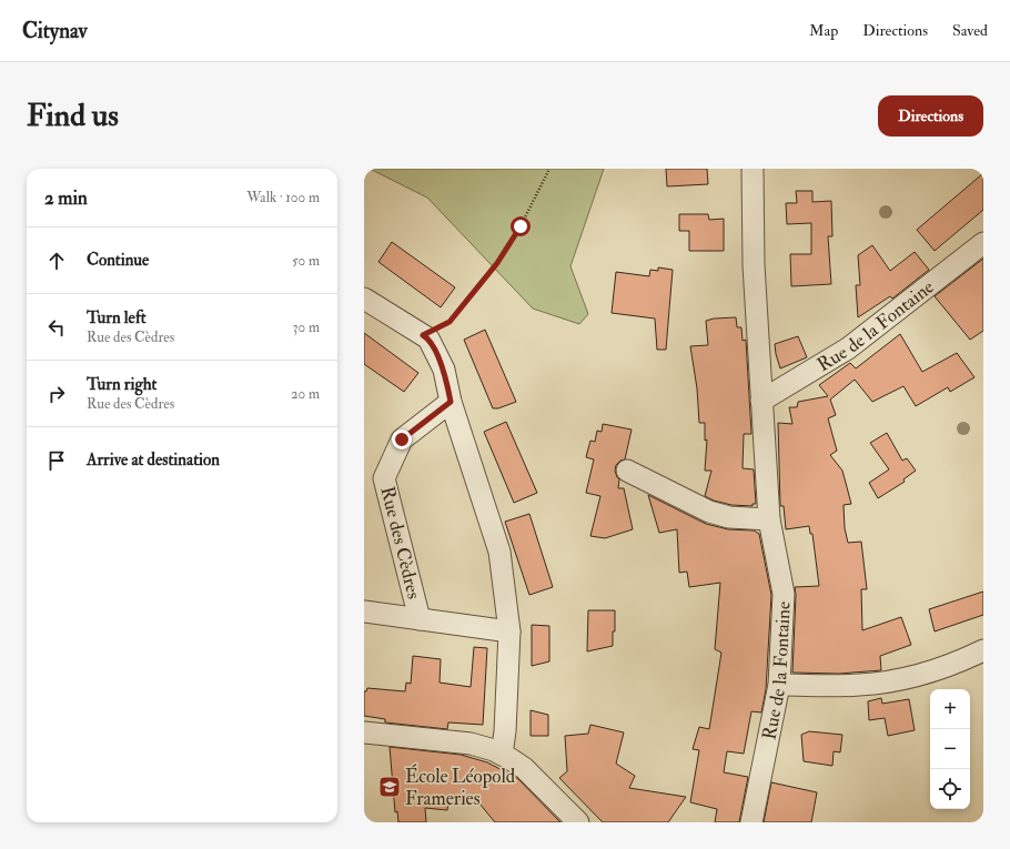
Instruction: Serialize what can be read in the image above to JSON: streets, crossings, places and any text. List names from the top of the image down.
{
  "streets": {
    "street": ["Rue de la Fontaine", "Rue des Cèdres"]
  },
  "places": {
    "school or university": ["École Léopold Frameries"]
  },
  "page": {
    "header": "Citynav",
    "nav": ["Map", "Directions", "Saved"],
    "buttons": "Directions",
    "title": "Find us",
    "heading": ["2 min", "Walk · 100 m"],
    "list": [
      ["Continue", "50 m"],
      ["Turn left", "Rue des Cèdres", "30 m"],
      ["Turn right", "Rue des Cèdres", "20 m"],
      "Arrive at destination"
    ],
    "map_buttons": ["+", "−"]
  }
}
